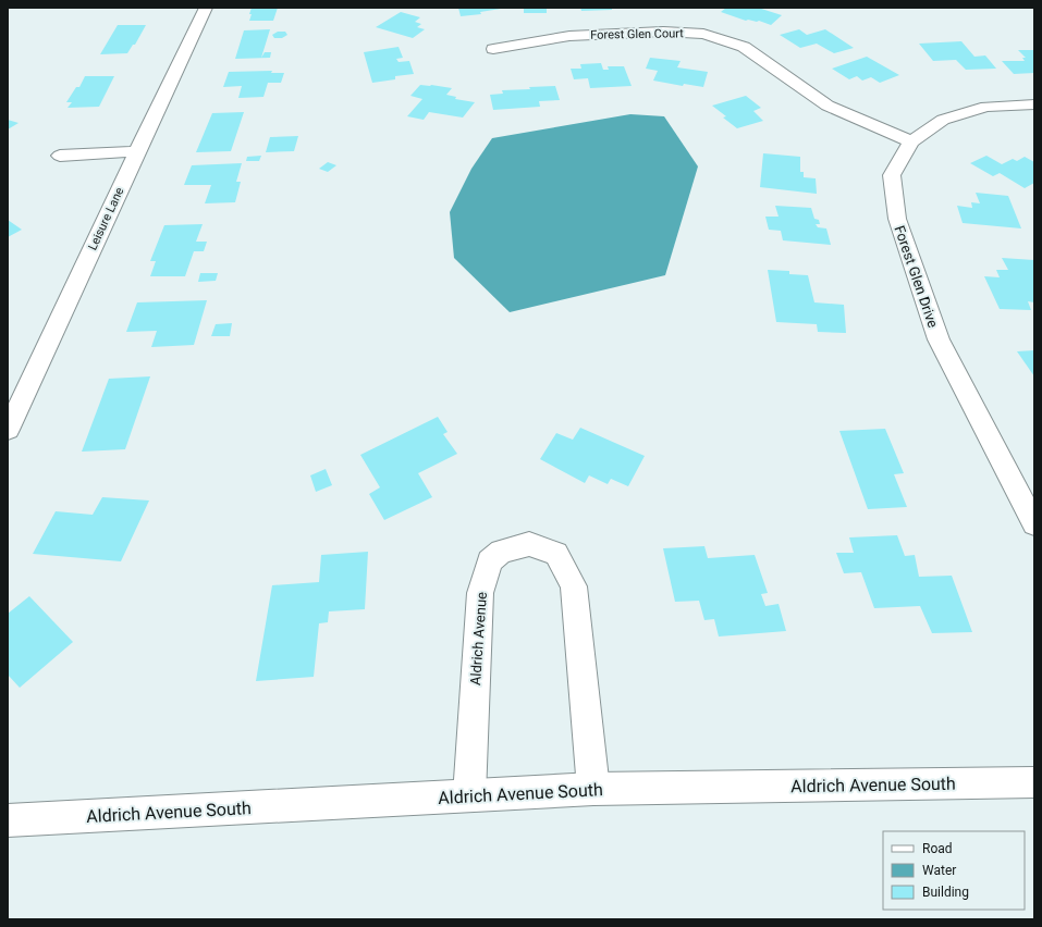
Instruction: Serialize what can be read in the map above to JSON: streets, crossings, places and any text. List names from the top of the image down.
{
  "streets": {
    "street": [
      "Forest Glen Court",
      "Leisure Lane",
      "Forest Glen Drive",
      "Aldrich Avenue",
      "Aldrich Avenue South"
    ]
  },
  "crossings": [
    ["Forest Glen Court", "Forest Glen Drive"],
    ["Aldrich Avenue", "Aldrich Avenue South"]
  ],
  "legend": ["Road", "Water", "Building"]
}
